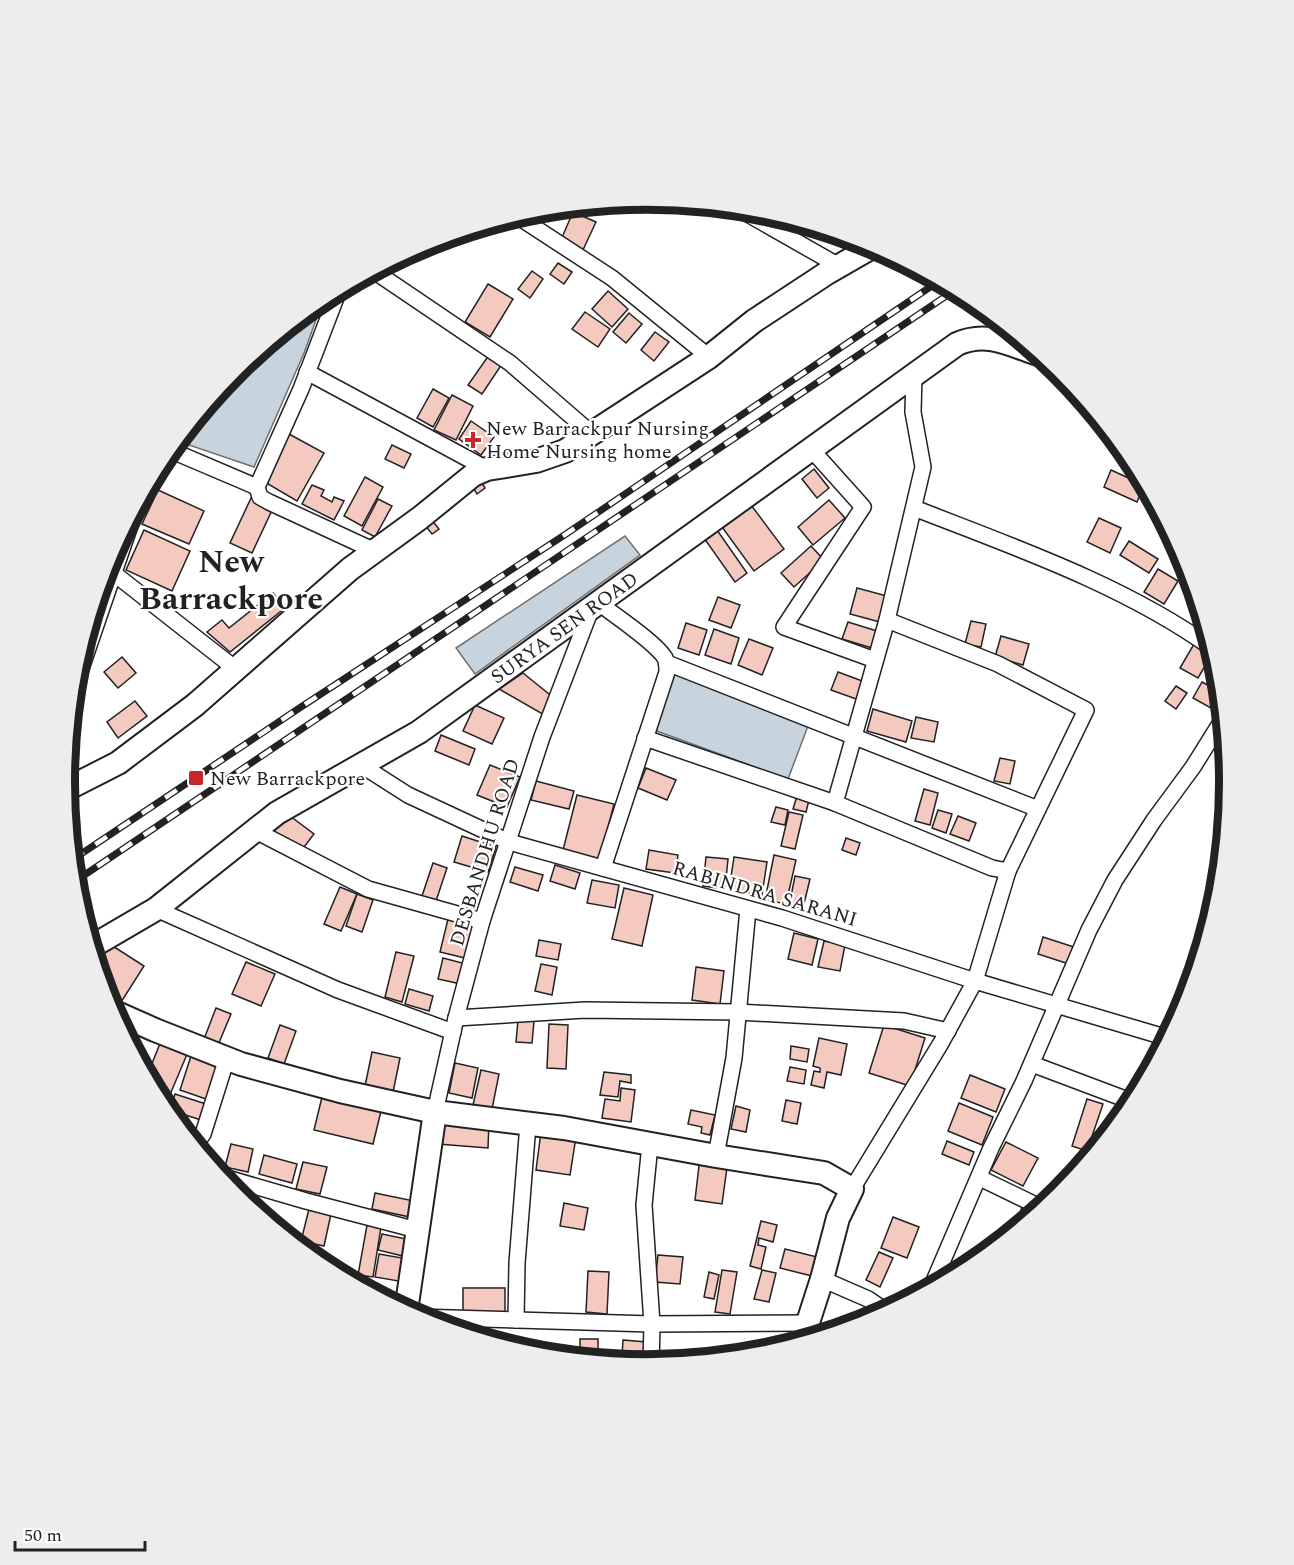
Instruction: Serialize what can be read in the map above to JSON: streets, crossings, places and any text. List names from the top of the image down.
{
  "streets": {
    "street": ["SURYA SEN ROAD", "DESBANDHU ROAD", "RABINDRA SARANI"]
  },
  "crossings": [
    ["SURYA SEN ROAD", "DESBANDHU ROAD"],
    ["SURYA SEN ROAD", "RABINDRA SARANI"],
    ["DESBANDHU ROAD", "RABINDRA SARANI"]
  ],
  "districts": ["New Barrackpore"],
  "places": {
    "health": ["New Barrackpur Nursing Home Nursing home"],
    "transit": ["New Barrackpore"]
  },
  "scale_bar": "50 m"
}
